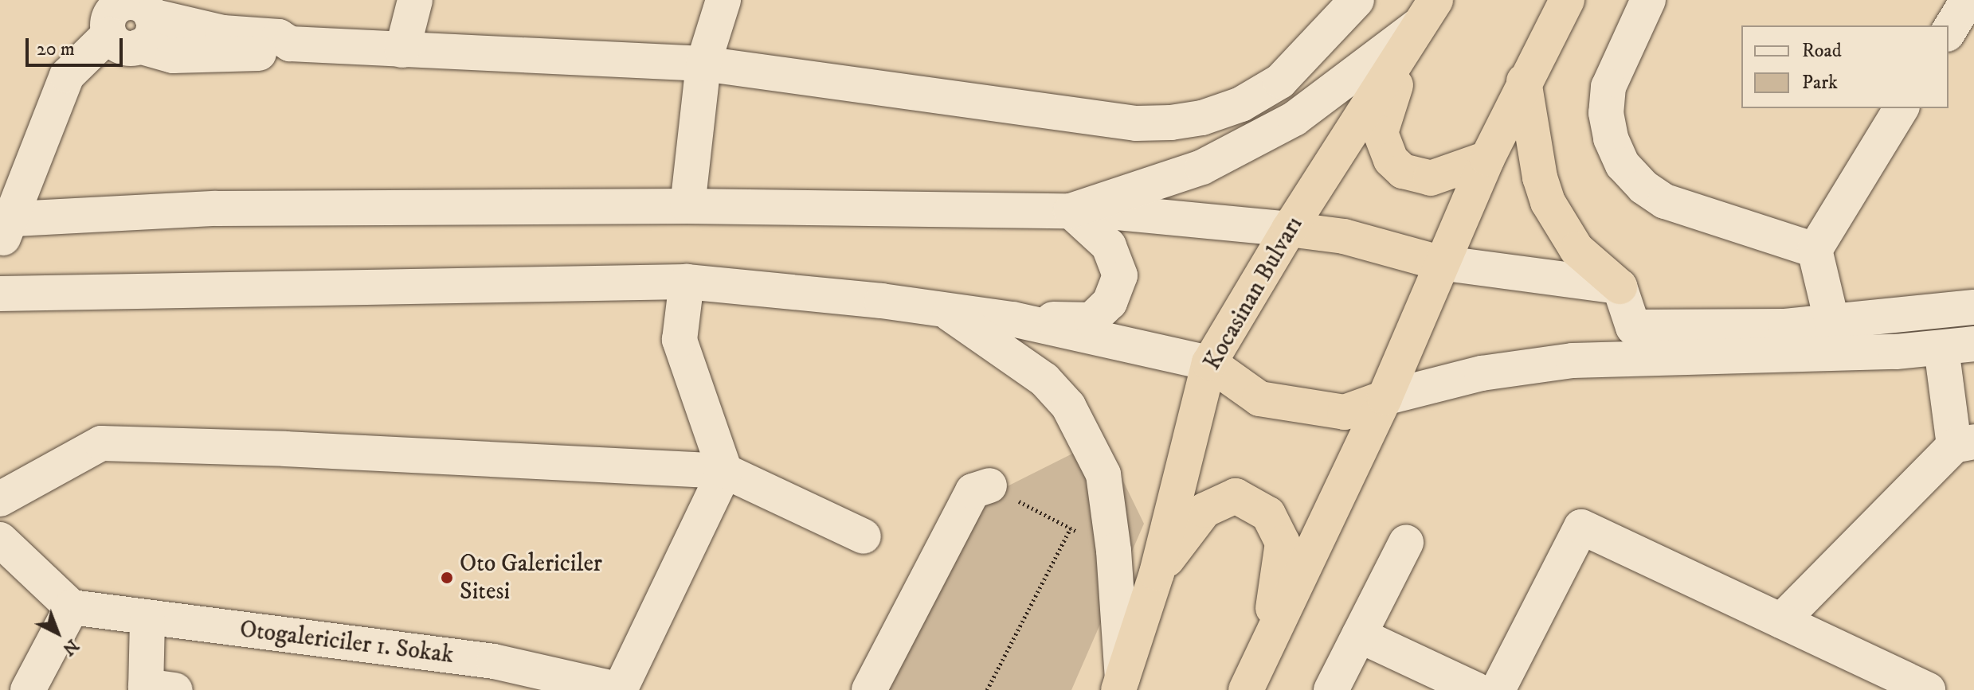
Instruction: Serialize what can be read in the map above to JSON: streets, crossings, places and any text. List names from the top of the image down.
{
  "streets": {
    "highway": ["Kocasinan Bulvarı"],
    "street": ["Otogalericiler 1. Sokak"]
  },
  "places": ["Oto Galericiler Sitesi"],
  "legend": ["Road", "Park"],
  "scale_bar": "20 m",
  "north": "bottom right"
}
